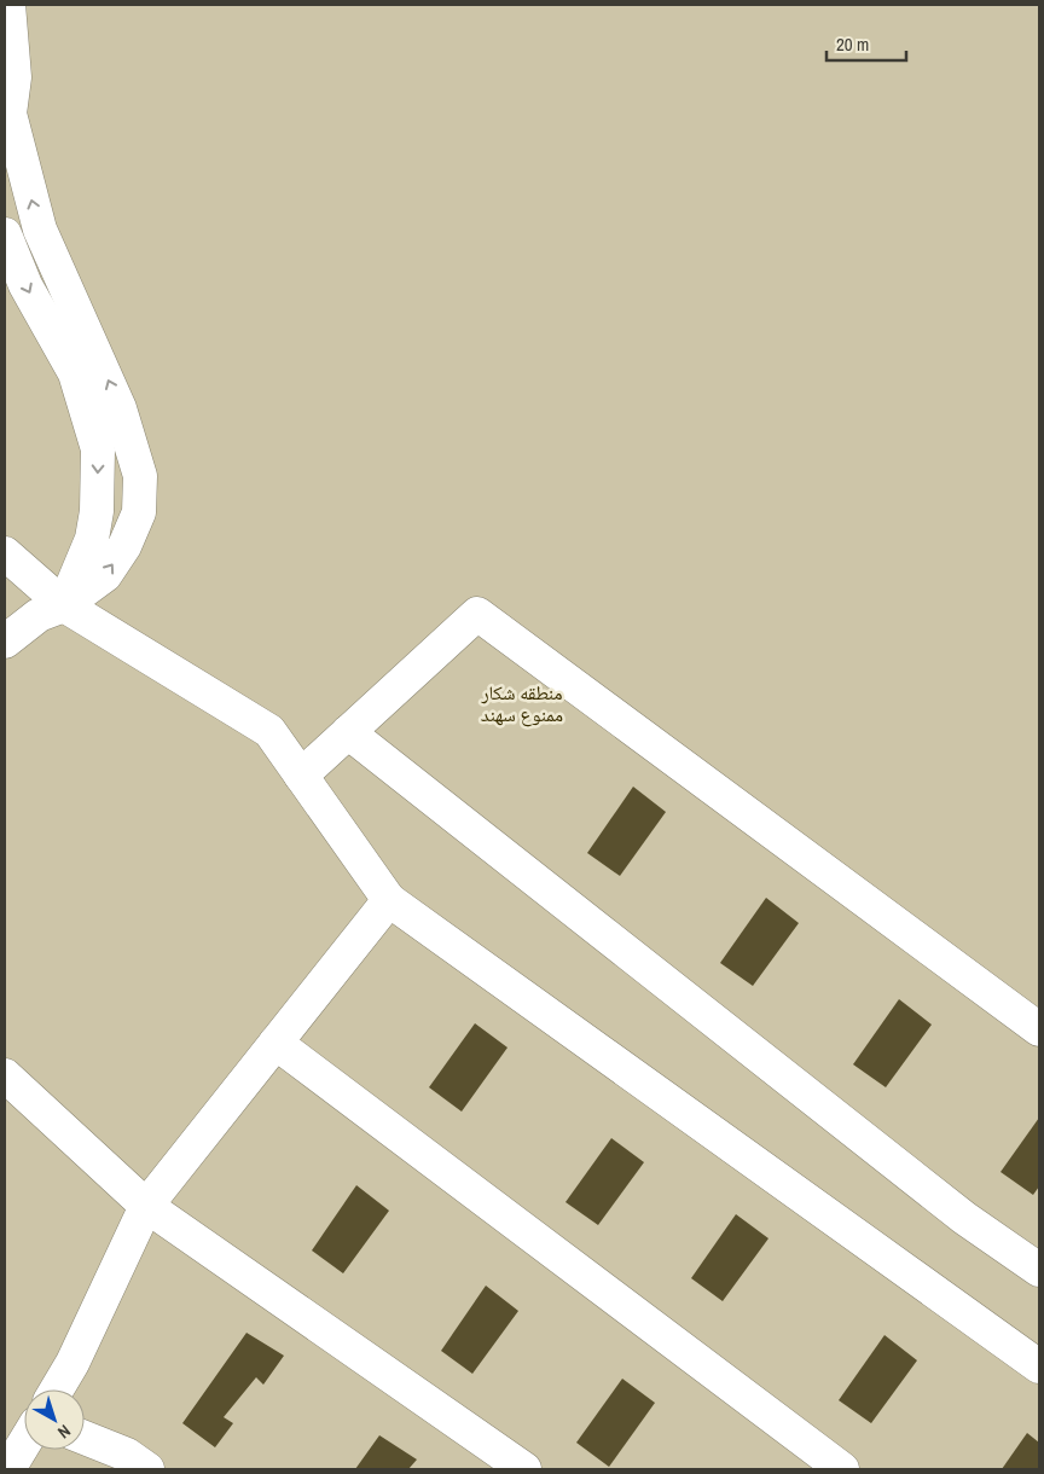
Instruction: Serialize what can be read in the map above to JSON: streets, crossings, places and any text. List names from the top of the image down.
{
  "parks": ["منطقه شکار ممنوع سهند"],
  "scale_bar": "20 m",
  "north": "bottom right"
}
